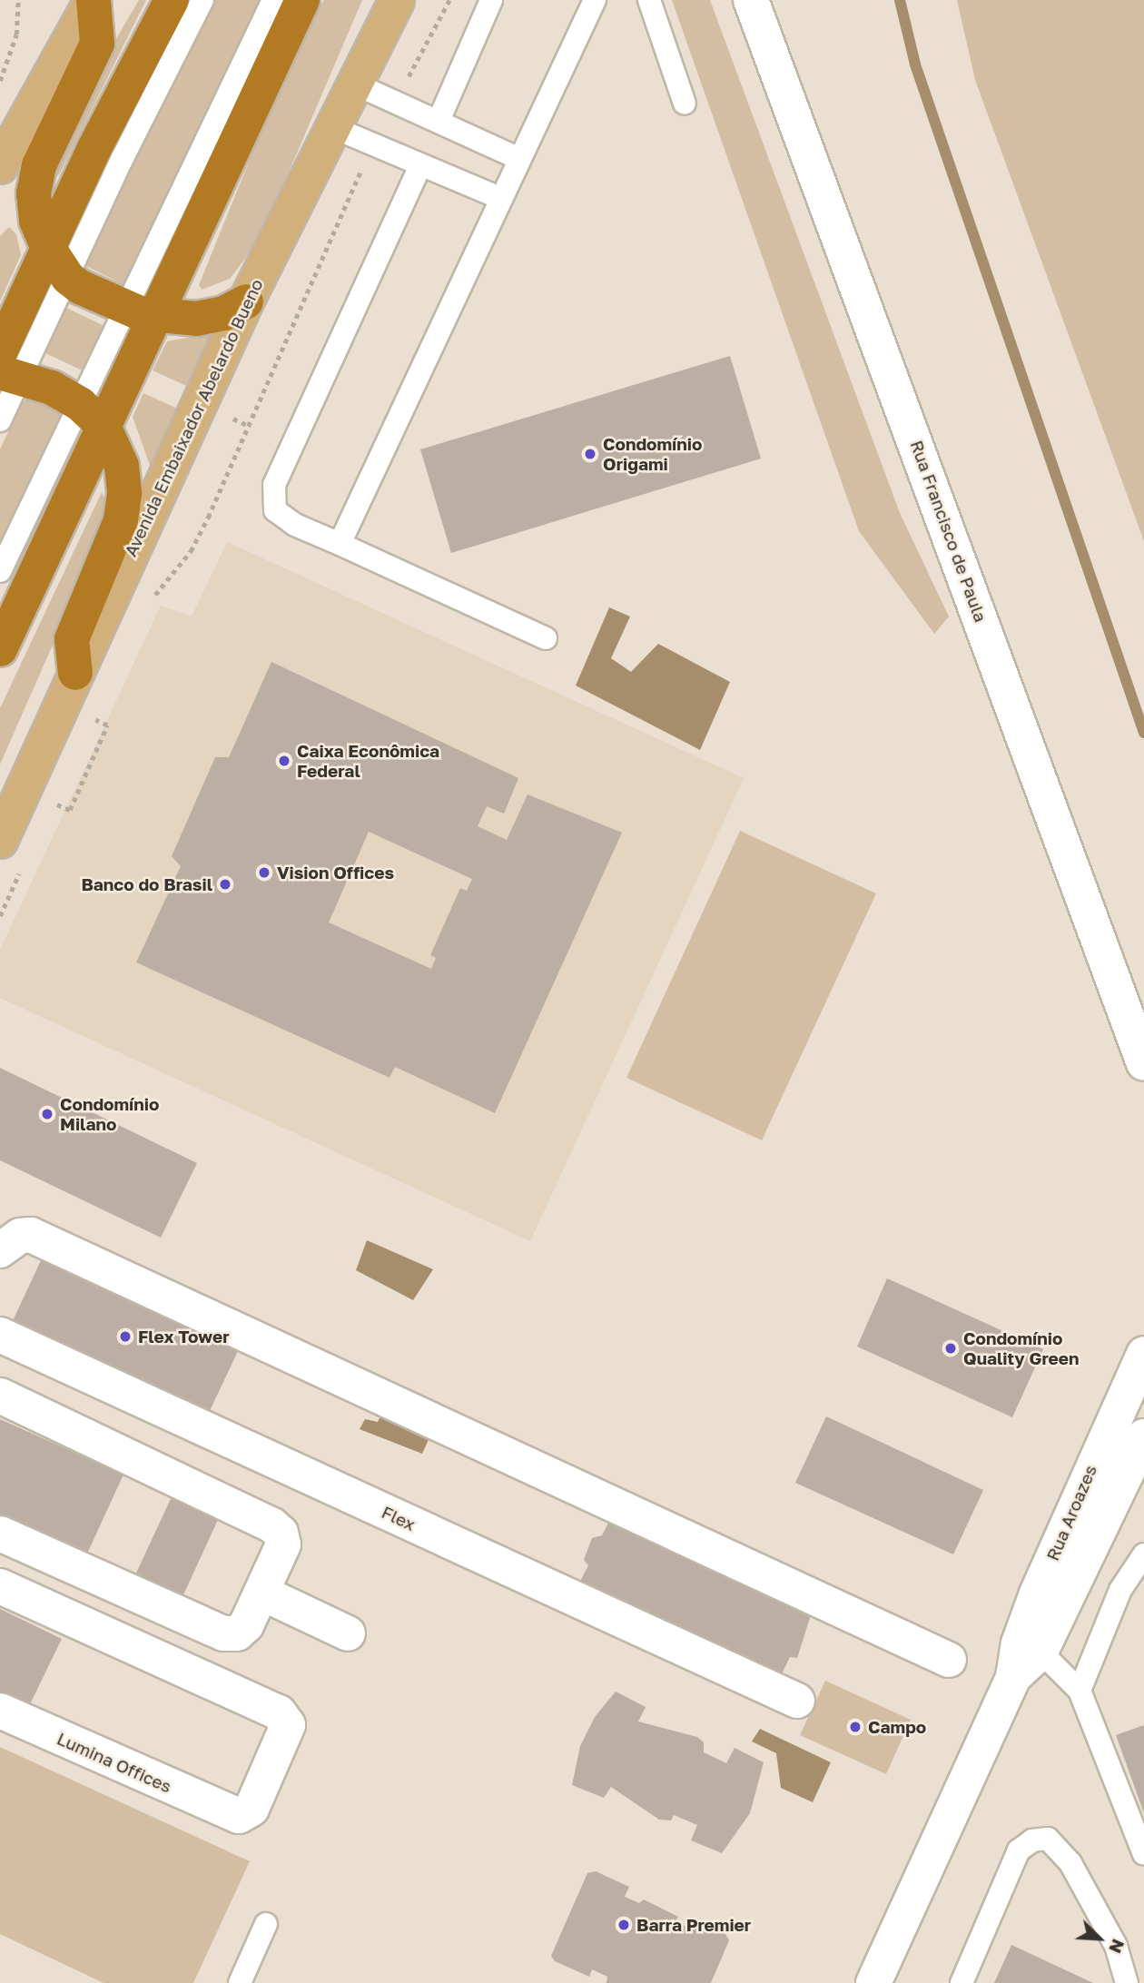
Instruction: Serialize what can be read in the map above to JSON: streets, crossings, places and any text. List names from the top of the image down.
{
  "streets": {
    "main road": ["Avenida Embaixador Abelardo Bueno"],
    "street": [
      "Rua Francisco de Paula",
      "Rua Aroazes",
      "Flex",
      "Lumina Offices"
    ]
  },
  "places": [
    "Condomínio Origami",
    "Caixa Econômica Federal",
    "Vision Offices",
    "Banco do Brasil",
    "Condomínio Milano",
    "Flex Tower",
    "Condomínio Quality Green",
    "Campo",
    "Barra Premier"
  ],
  "north": "bottom right"
}
